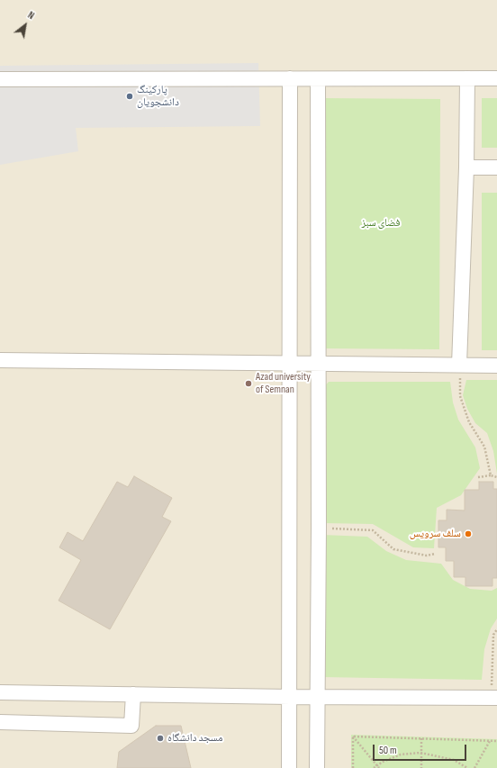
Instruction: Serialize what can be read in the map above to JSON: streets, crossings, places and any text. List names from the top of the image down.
{
  "parks": ["فضای سبز"],
  "places": [
    "پارکینگ دانشجویان",
    "Azad university of Semnan",
    "سلف سرویس",
    "مسجد دانشگاه"
  ],
  "scale_bar": "50 m",
  "north": "top right"
}
